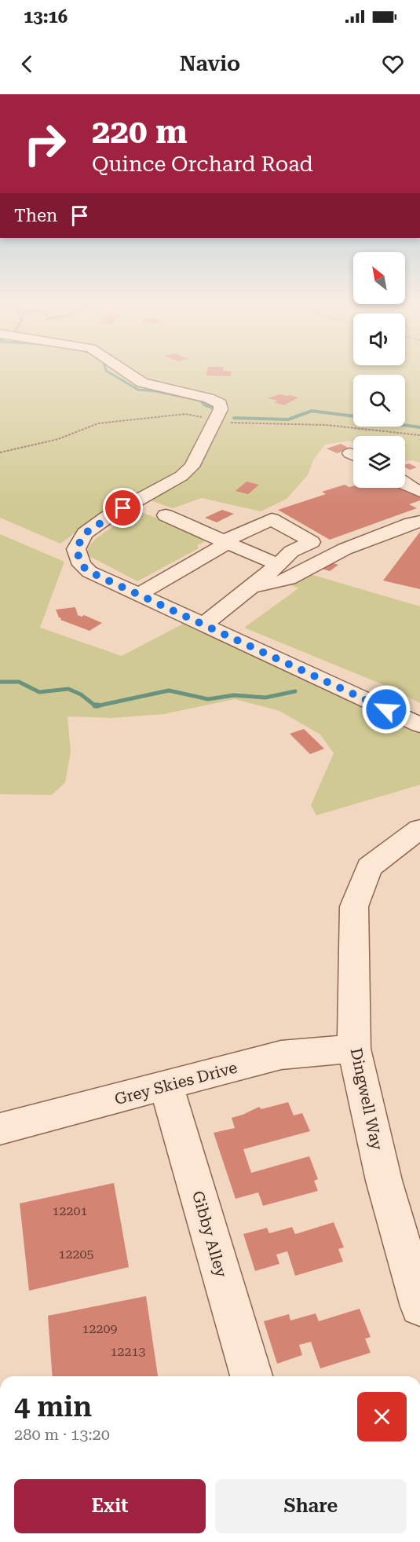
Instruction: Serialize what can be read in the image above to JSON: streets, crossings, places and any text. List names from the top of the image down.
{
  "streets": {
    "street": ["Grey Skies Drive", "Dingwell Way", "Gibby Alley"]
  },
  "crossings": [
    ["Grey Skies Drive", "Dingwell Way"],
    ["Grey Skies Drive", "Gibby Alley"]
  ],
  "house_numbers": [
    "12201",
    "12205",
    "12209",
    "12213"
  ],
  "north": "top left",
  "page": {
    "status": "13:16",
    "header": "Navio",
    "turn": ["220 m", "Quince Orchard Road"],
    "then": "Then",
    "heading": ["4 min", "280 m · 13:20"],
    "buttons": ["Exit", "Share"]
  }
}
